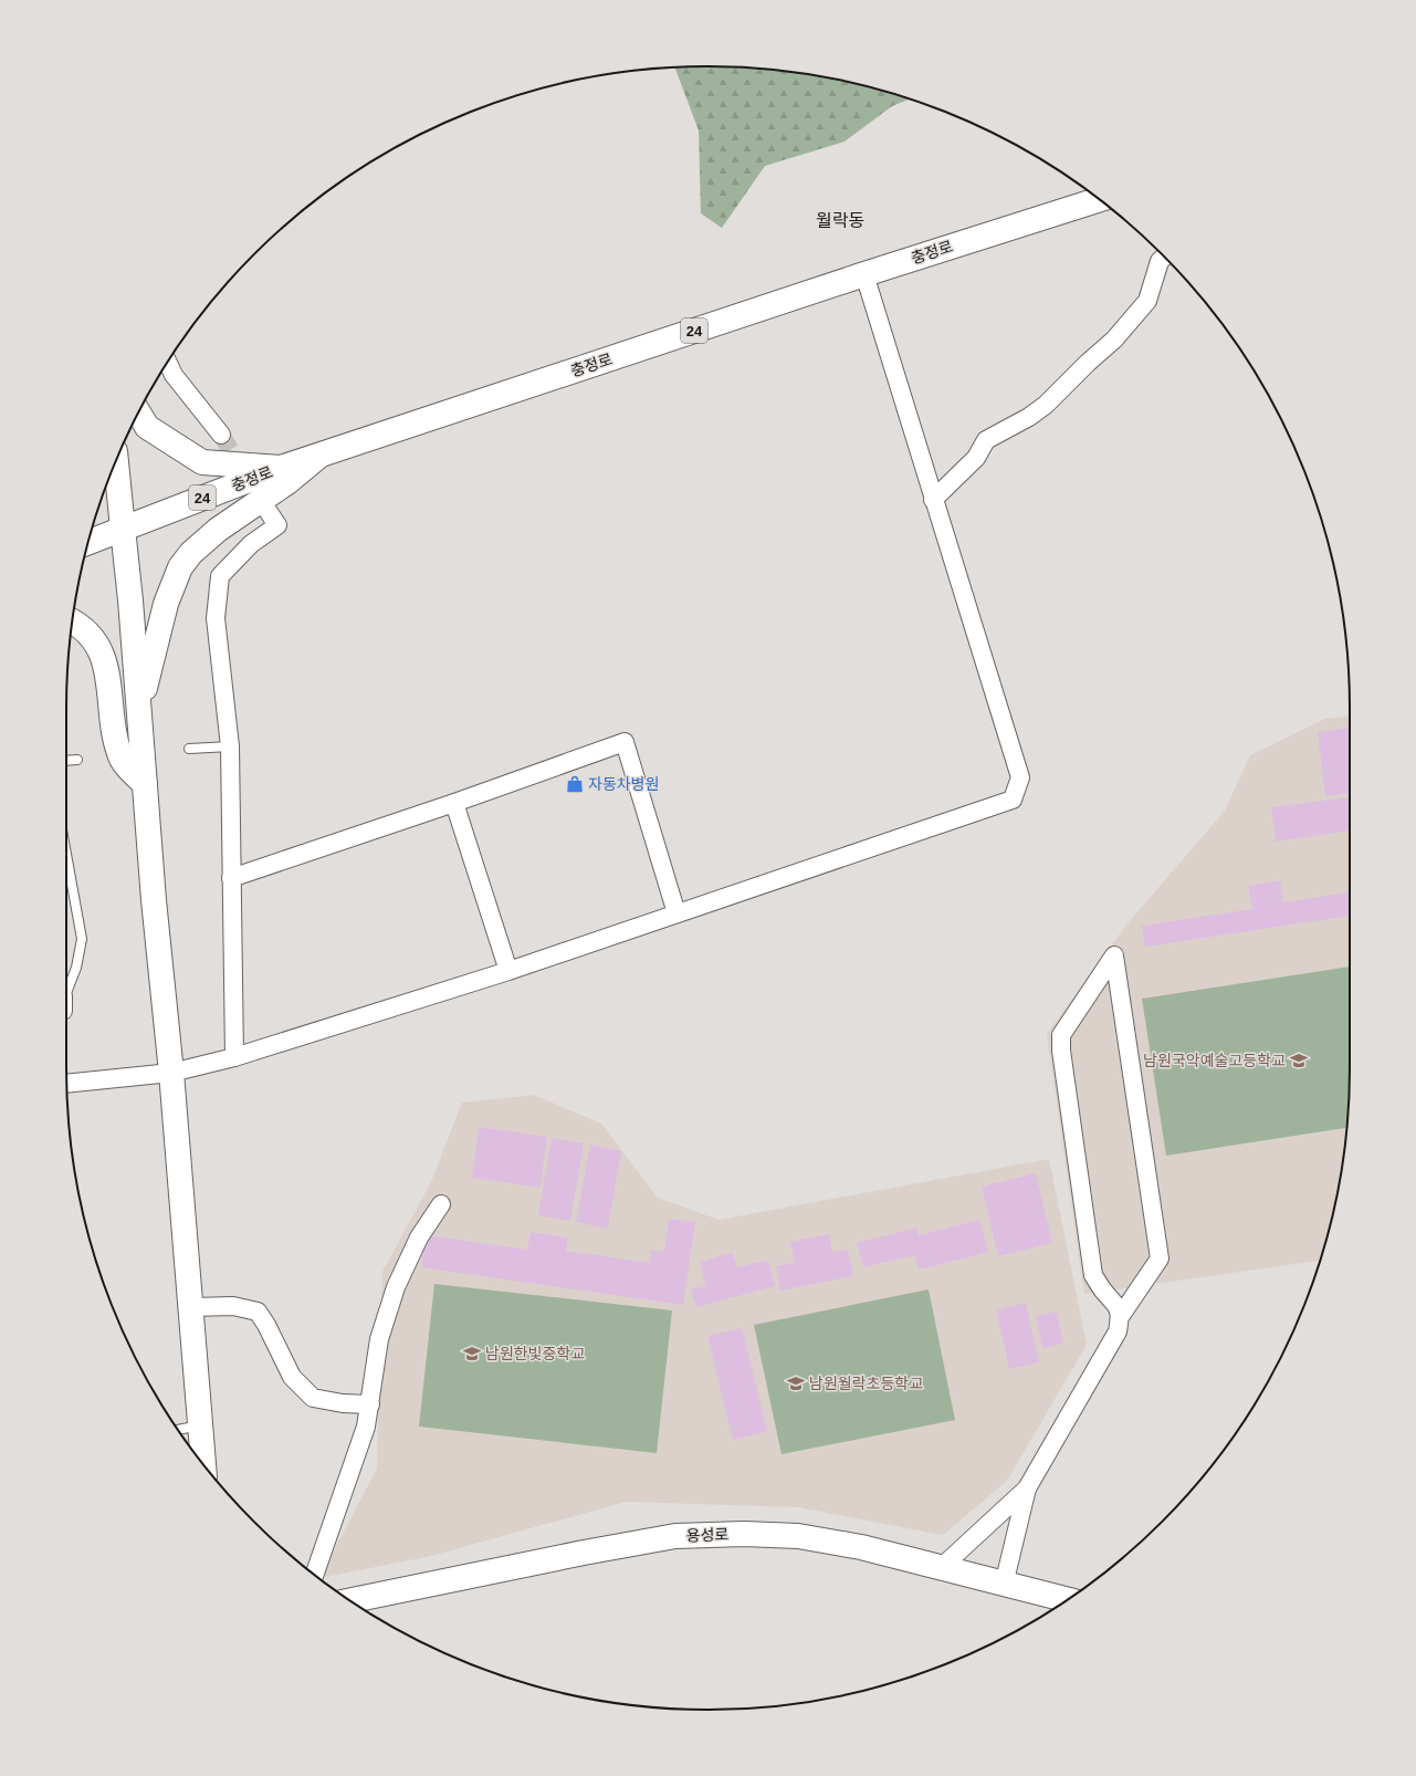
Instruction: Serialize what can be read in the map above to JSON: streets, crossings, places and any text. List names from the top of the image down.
{
  "streets": {
    "main road": ["충정로", "24", "용성로"]
  },
  "districts": ["월락동"],
  "places": {
    "shop": ["자동차병원"],
    "school or university": ["남원국악예술고등학교", "남원한빛중학교", "남원월락초등학교"]
  }
}
